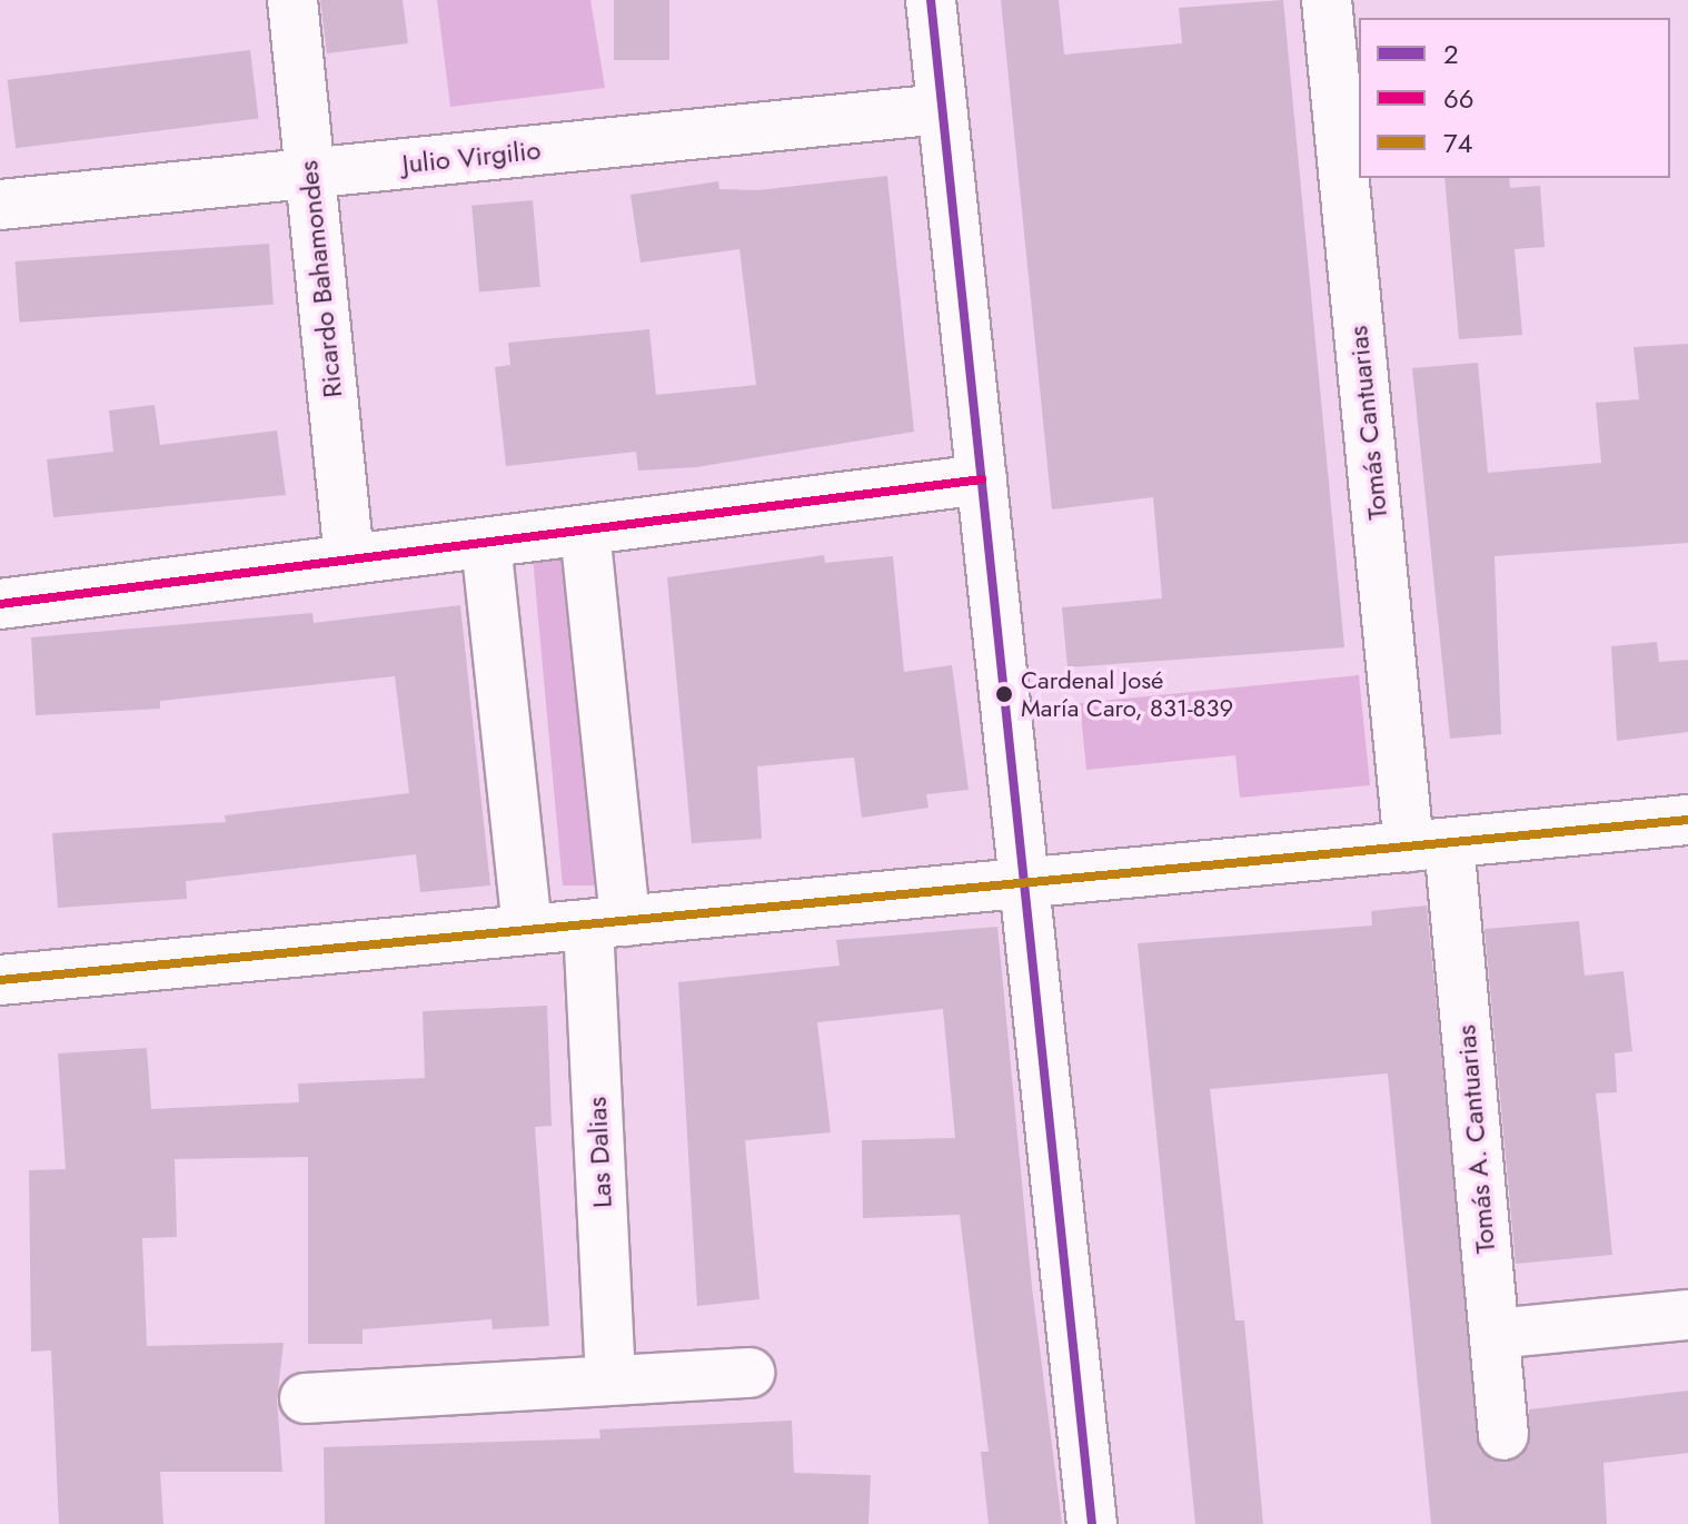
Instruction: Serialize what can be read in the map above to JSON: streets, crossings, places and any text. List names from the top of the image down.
{
  "streets": {
    "street": [
      "Julio Virgilio",
      "Ricardo Bahamondes",
      "Tomás Cantuarias",
      "Tomás A. Cantuarias",
      "Las Dalias"
    ]
  },
  "crossings": [
    ["Julio Virgilio", "Ricardo Bahamondes"],
    ["Tomás Cantuarias", "Tomás A. Cantuarias"]
  ],
  "places": ["Cardenal José María Caro, 831-839"],
  "lines": ["transit line 2", "transit line 66", "transit line 74"],
  "legend": ["2", "66", "74"]
}
